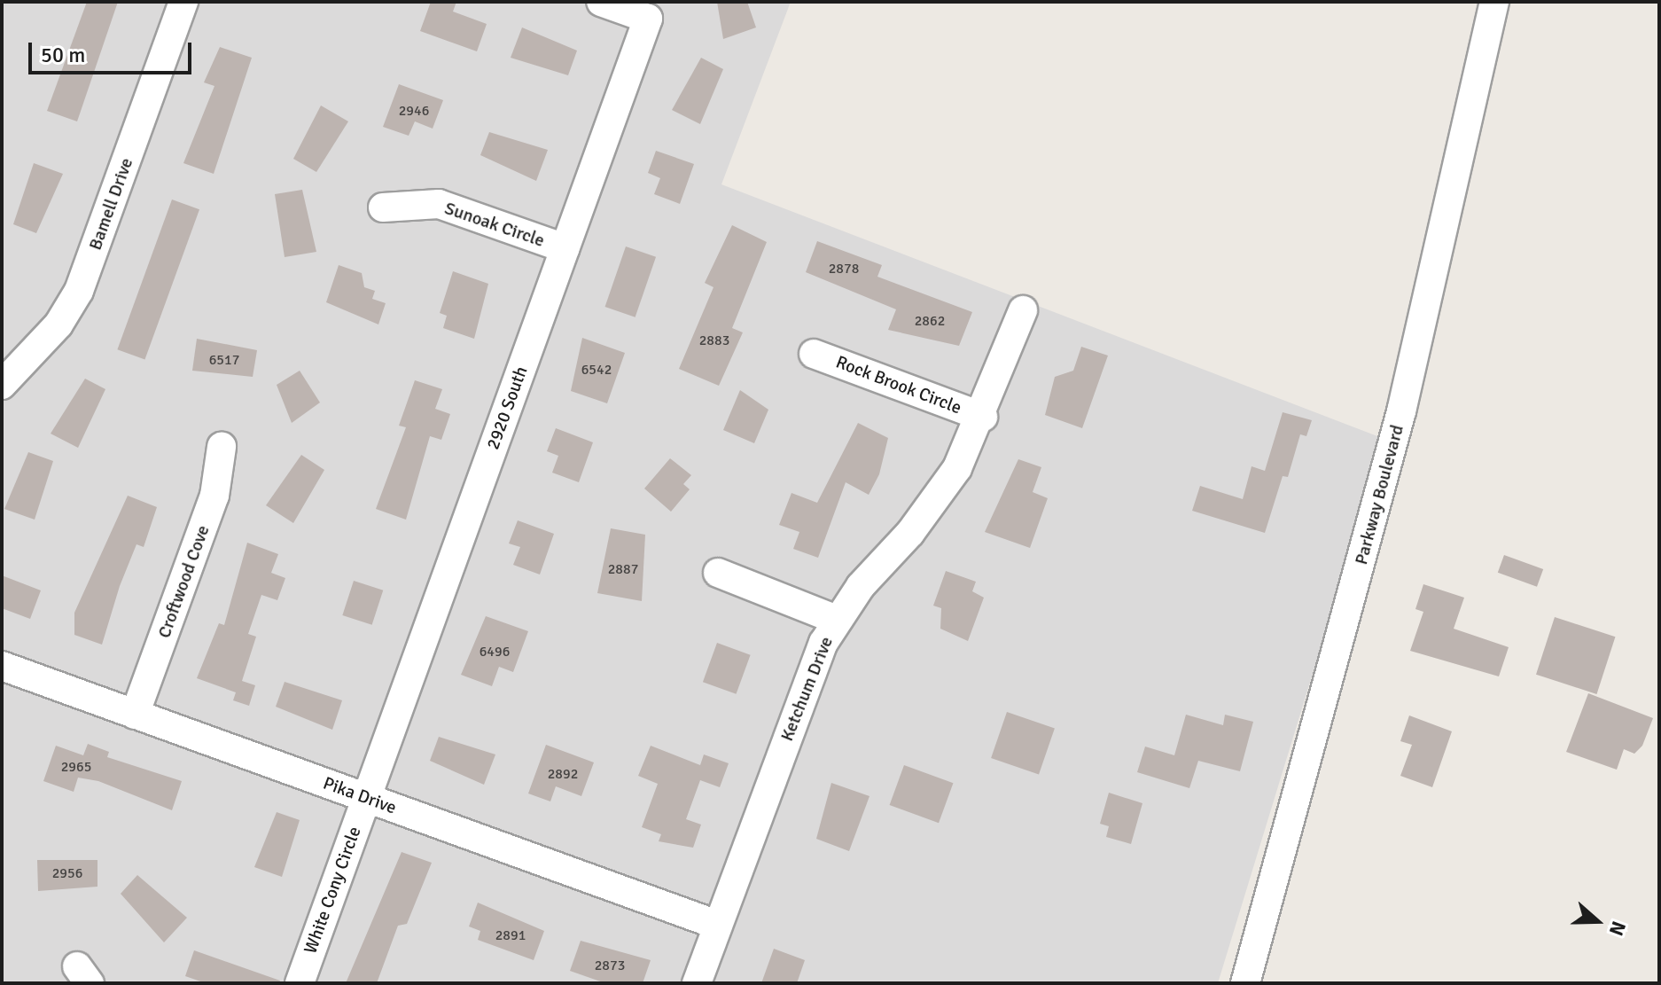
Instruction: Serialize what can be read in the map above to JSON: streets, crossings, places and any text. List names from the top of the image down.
{
  "streets": {
    "street": [
      "Bamell Drive",
      "Sunoak Circle",
      "Rock Brook Circle",
      "2920 South",
      "Parkway Boulevard",
      "Croftwood Cove",
      "Ketchum Drive",
      "Pika Drive",
      "White Cony Circle"
    ]
  },
  "crossings": [
    ["Sunoak Circle", "2920 South"],
    ["Rock Brook Circle", "Ketchum Drive"],
    ["2920 South", "Pika Drive"],
    ["2920 South", "White Cony Circle"],
    ["Croftwood Cove", "Pika Drive"],
    ["Ketchum Drive", "Pika Drive"],
    ["Pika Drive", "White Cony Circle"]
  ],
  "house_numbers": [
    "2946",
    "2878",
    "2862",
    "2883",
    "6517",
    "6542",
    "2887",
    "6496",
    "2965",
    "2892",
    "2956",
    "2891",
    "2873"
  ],
  "scale_bar": "50 m",
  "north": "right"
}
